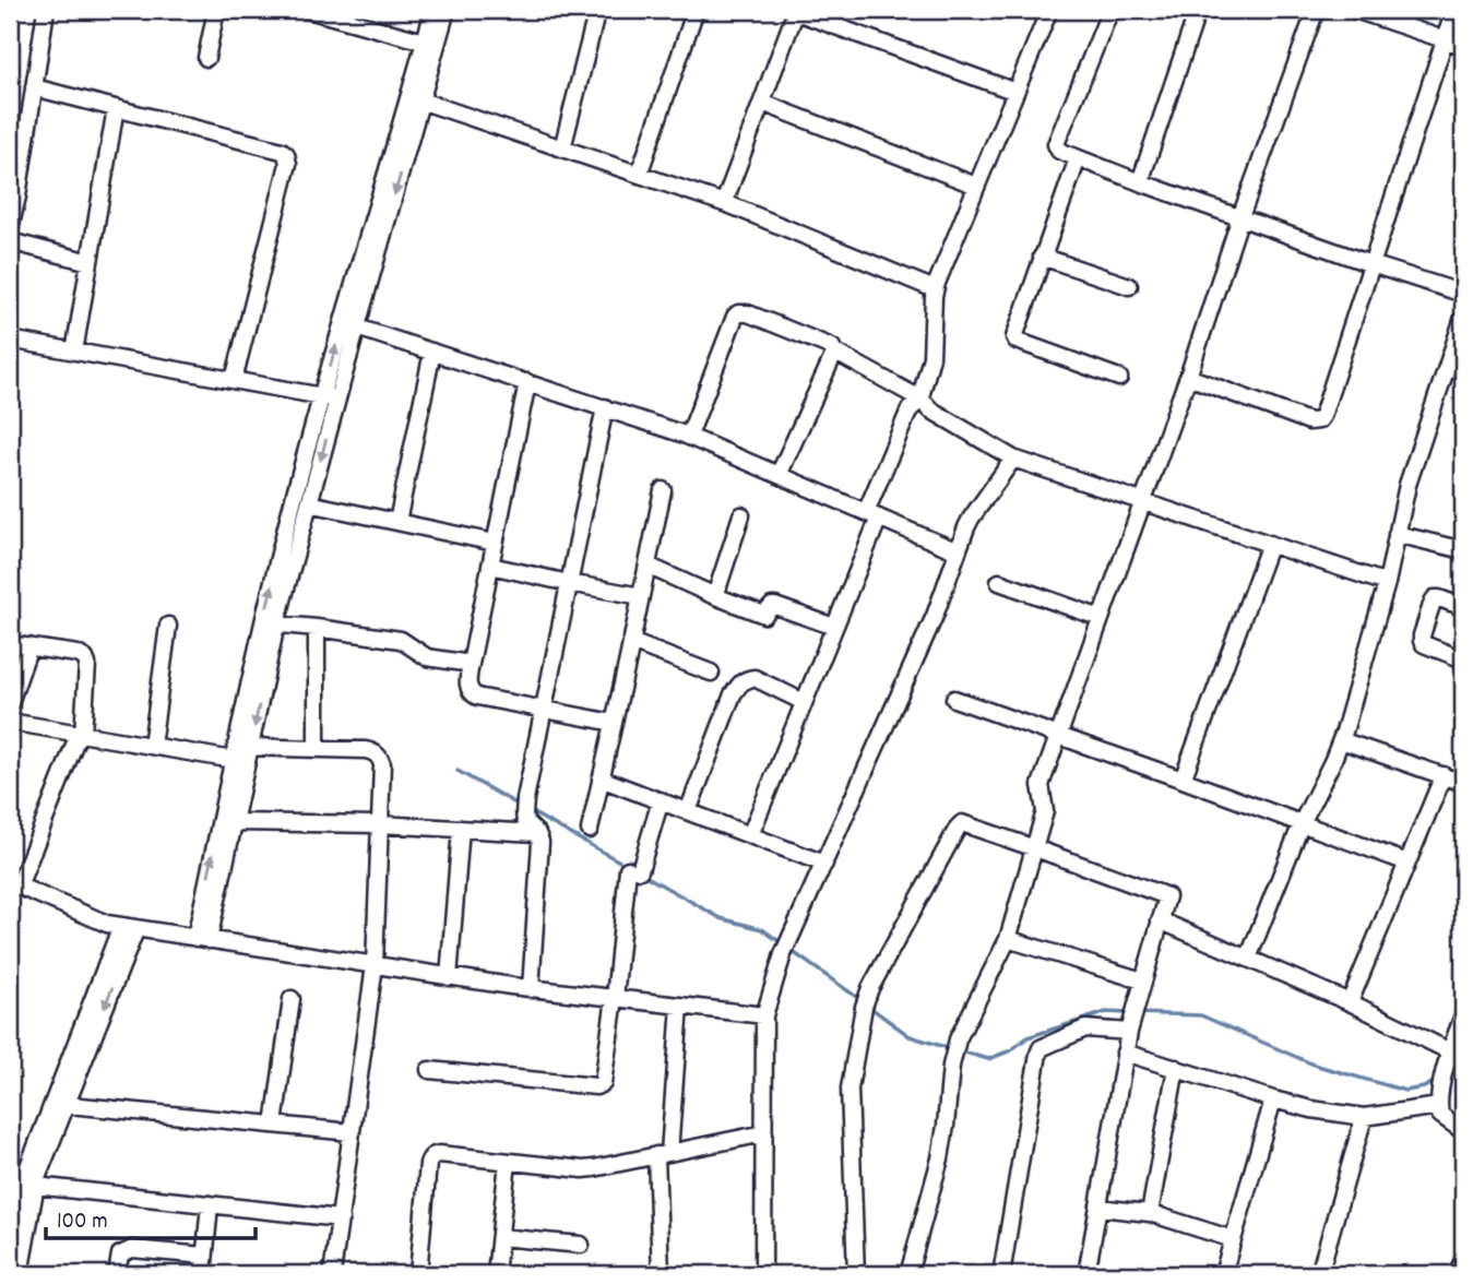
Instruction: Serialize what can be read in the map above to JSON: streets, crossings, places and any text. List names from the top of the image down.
{
  "scale_bar": "100 m"
}
